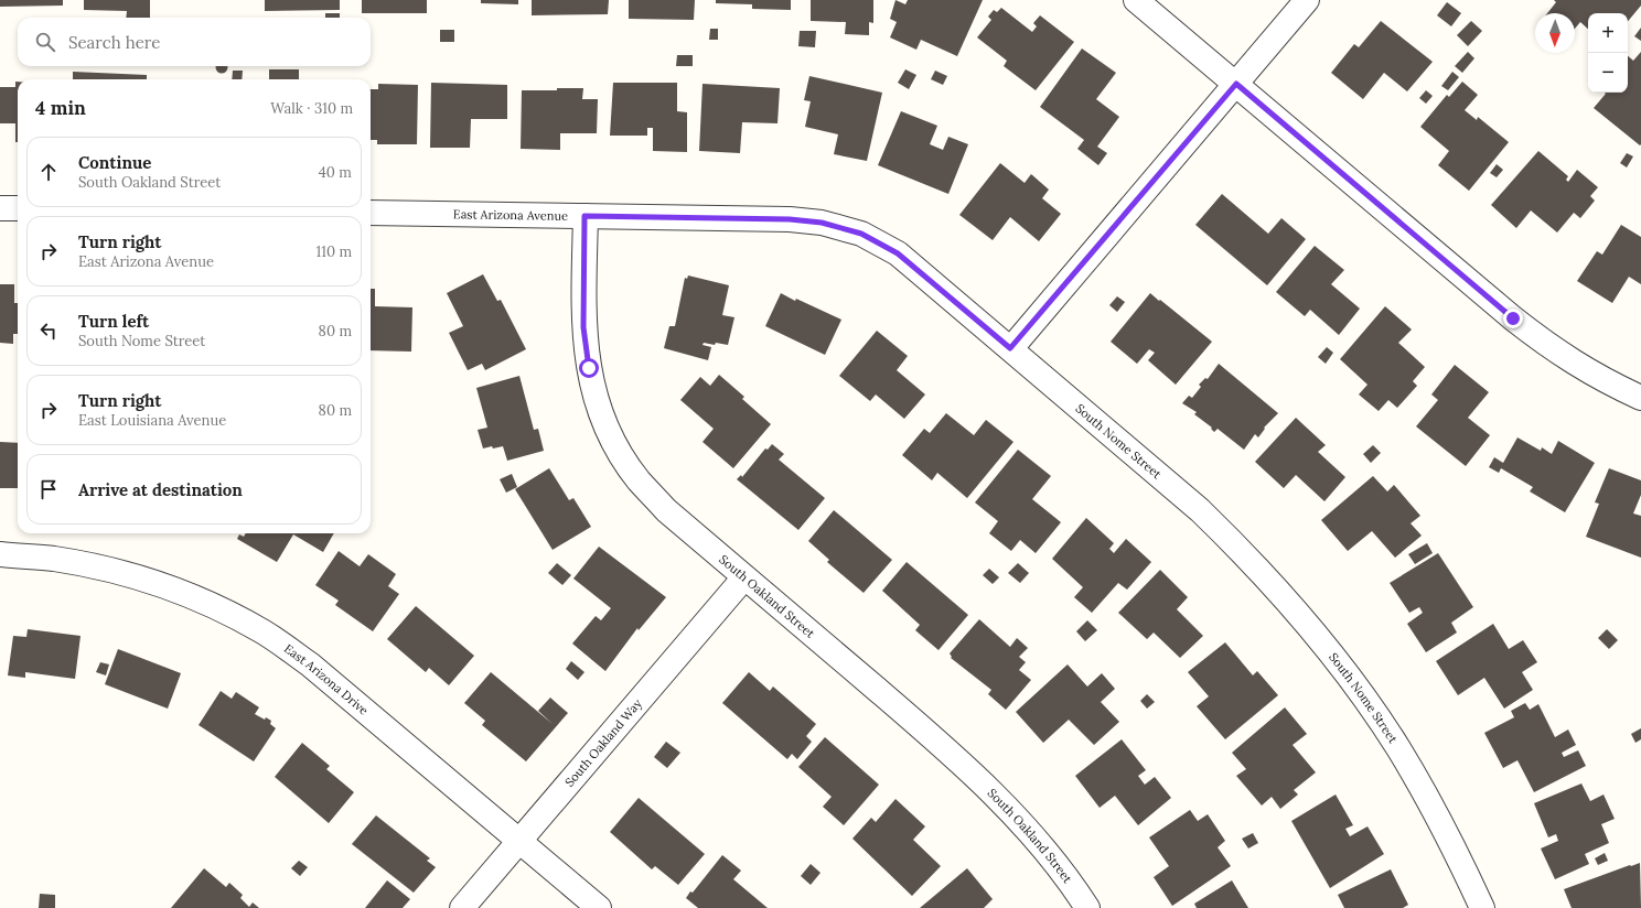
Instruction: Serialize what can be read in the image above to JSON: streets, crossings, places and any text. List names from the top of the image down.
{
  "streets": {
    "street": [
      "East Arizona Avenue",
      "South Nome Street",
      "South Oakland Street",
      "East Arizona Drive",
      "South Oakland Way"
    ]
  },
  "crossings": [
    ["East Arizona Avenue", "South Nome Street"],
    ["East Arizona Avenue", "South Oakland Street"],
    ["South Oakland Street", "South Oakland Way"],
    ["East Arizona Drive", "South Oakland Way"]
  ],
  "north": "bottom",
  "page": {
    "map_buttons": ["+", "−"],
    "search": "Search here",
    "heading": ["4 min", "Walk · 310 m"],
    "list": [
      ["Continue", "South Oakland Street", "40 m"],
      ["Turn right", "East Arizona Avenue", "110 m"],
      ["Turn left", "South Nome Street", "80 m"],
      ["Turn right", "East Louisiana Avenue", "80 m"],
      "Arrive at destination"
    ]
  }
}
